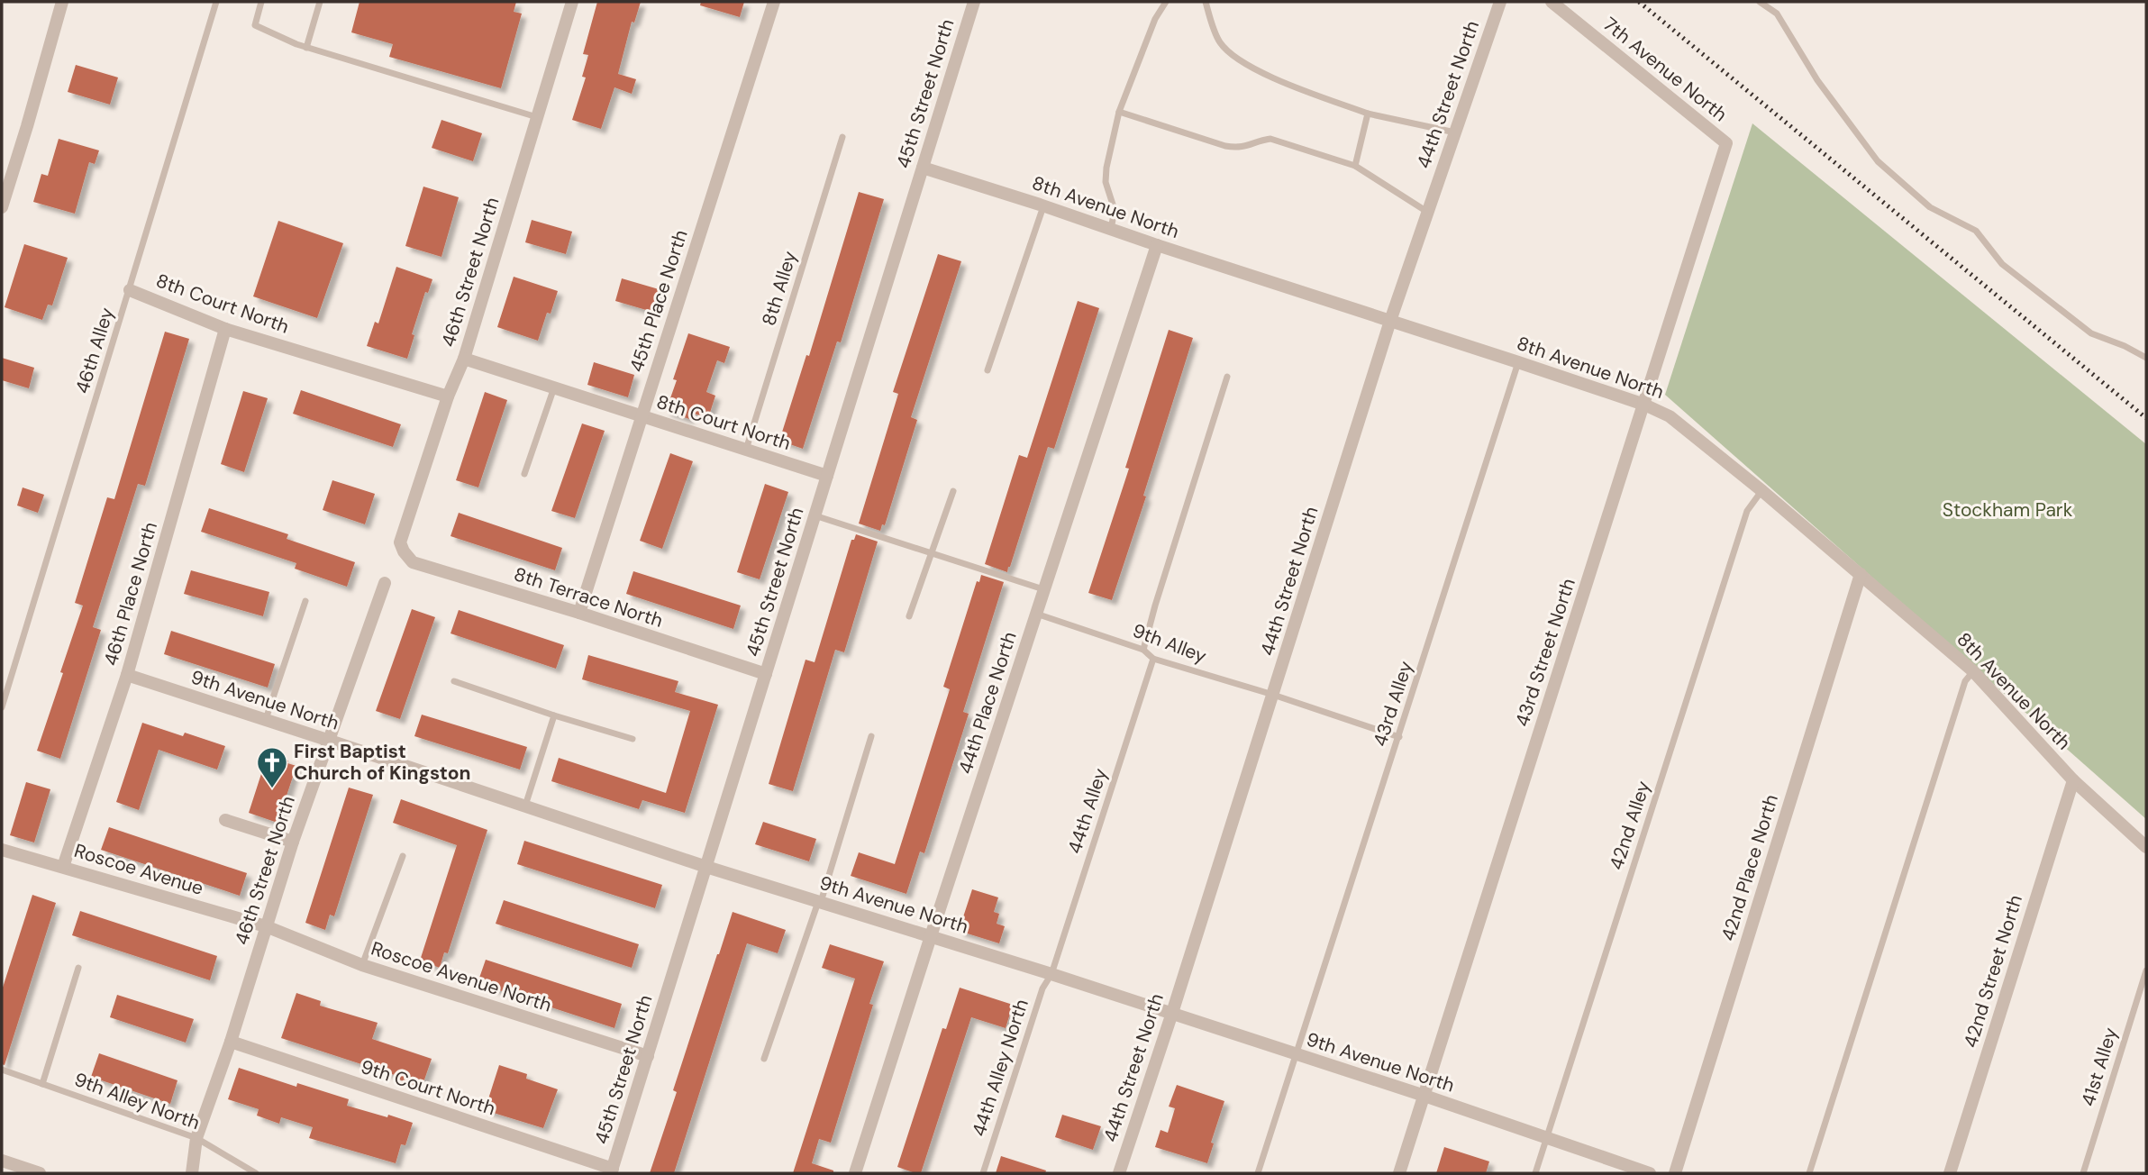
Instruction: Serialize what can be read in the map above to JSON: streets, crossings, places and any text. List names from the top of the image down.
{
  "streets": {
    "street": [
      "7th Avenue North",
      "45th Street North",
      "44th Street North",
      "8th Avenue North",
      "46th Street North",
      "45th Place North",
      "8th Court North",
      "46th Place North",
      "8th Terrace North",
      "43rd Street North",
      "9th Avenue North",
      "44th Place North",
      "42nd Place North",
      "Roscoe Avenue",
      "42nd Street North",
      "Roscoe Avenue North",
      "9th Court North"
    ],
    "lane": [
      "8th Alley",
      "46th Alley",
      "9th Alley",
      "43rd Alley",
      "44th Alley",
      "42nd Alley",
      "41st Alley",
      "44th Alley North",
      "9th Alley North"
    ]
  },
  "crossings": [
    ["7th Avenue North", "43rd Street North"],
    ["45th Street North", "8th Avenue North"],
    ["45th Street North", "8th Court North"],
    ["45th Street North", "8th Terrace North"],
    ["45th Street North", "9th Avenue North"],
    ["45th Street North", "Roscoe Avenue North"],
    ["45th Street North", "9th Court North"],
    ["44th Street North", "8th Avenue North"],
    ["44th Street North", "9th Alley"],
    ["44th Street North", "9th Avenue North"],
    ["8th Avenue North", "43rd Street North"],
    ["8th Avenue North", "44th Place North"],
    ["8th Avenue North", "43rd Alley"],
    ["8th Avenue North", "42nd Alley"],
    ["8th Avenue North", "42nd Place North"],
    ["8th Avenue North", "42nd Street North"],
    ["46th Street North", "8th Court North"],
    ["46th Street North", "8th Terrace North"],
    ["46th Street North", "9th Avenue North"],
    ["46th Street North", "Roscoe Avenue"],
    ["46th Street North", "Roscoe Avenue North"],
    ["46th Street North", "9th Court North"],
    ["46th Street North", "9th Alley North"],
    ["8th Alley", "8th Court North"],
    ["45th Place North", "8th Court North"],
    ["45th Place North", "8th Terrace North"],
    ["8th Court North", "46th Alley"],
    ["8th Court North", "46th Place North"],
    ["46th Place North", "9th Avenue North"],
    ["46th Place North", "Roscoe Avenue"],
    ["9th Alley", "44th Place North"],
    ["9th Alley", "43rd Alley"],
    ["9th Alley", "44th Alley"],
    ["43rd Street North", "9th Avenue North"],
    ["9th Avenue North", "44th Place North"],
    ["9th Avenue North", "43rd Alley"],
    ["9th Avenue North", "44th Alley"],
    ["9th Avenue North", "42nd Alley"],
    ["9th Avenue North", "44th Alley North"],
    ["44th Alley", "44th Alley North"],
    ["Roscoe Avenue", "Roscoe Avenue North"]
  ],
  "parks": ["Stockham Park"],
  "places": {
    "church": ["First Baptist Church of Kingston"]
  }
}
